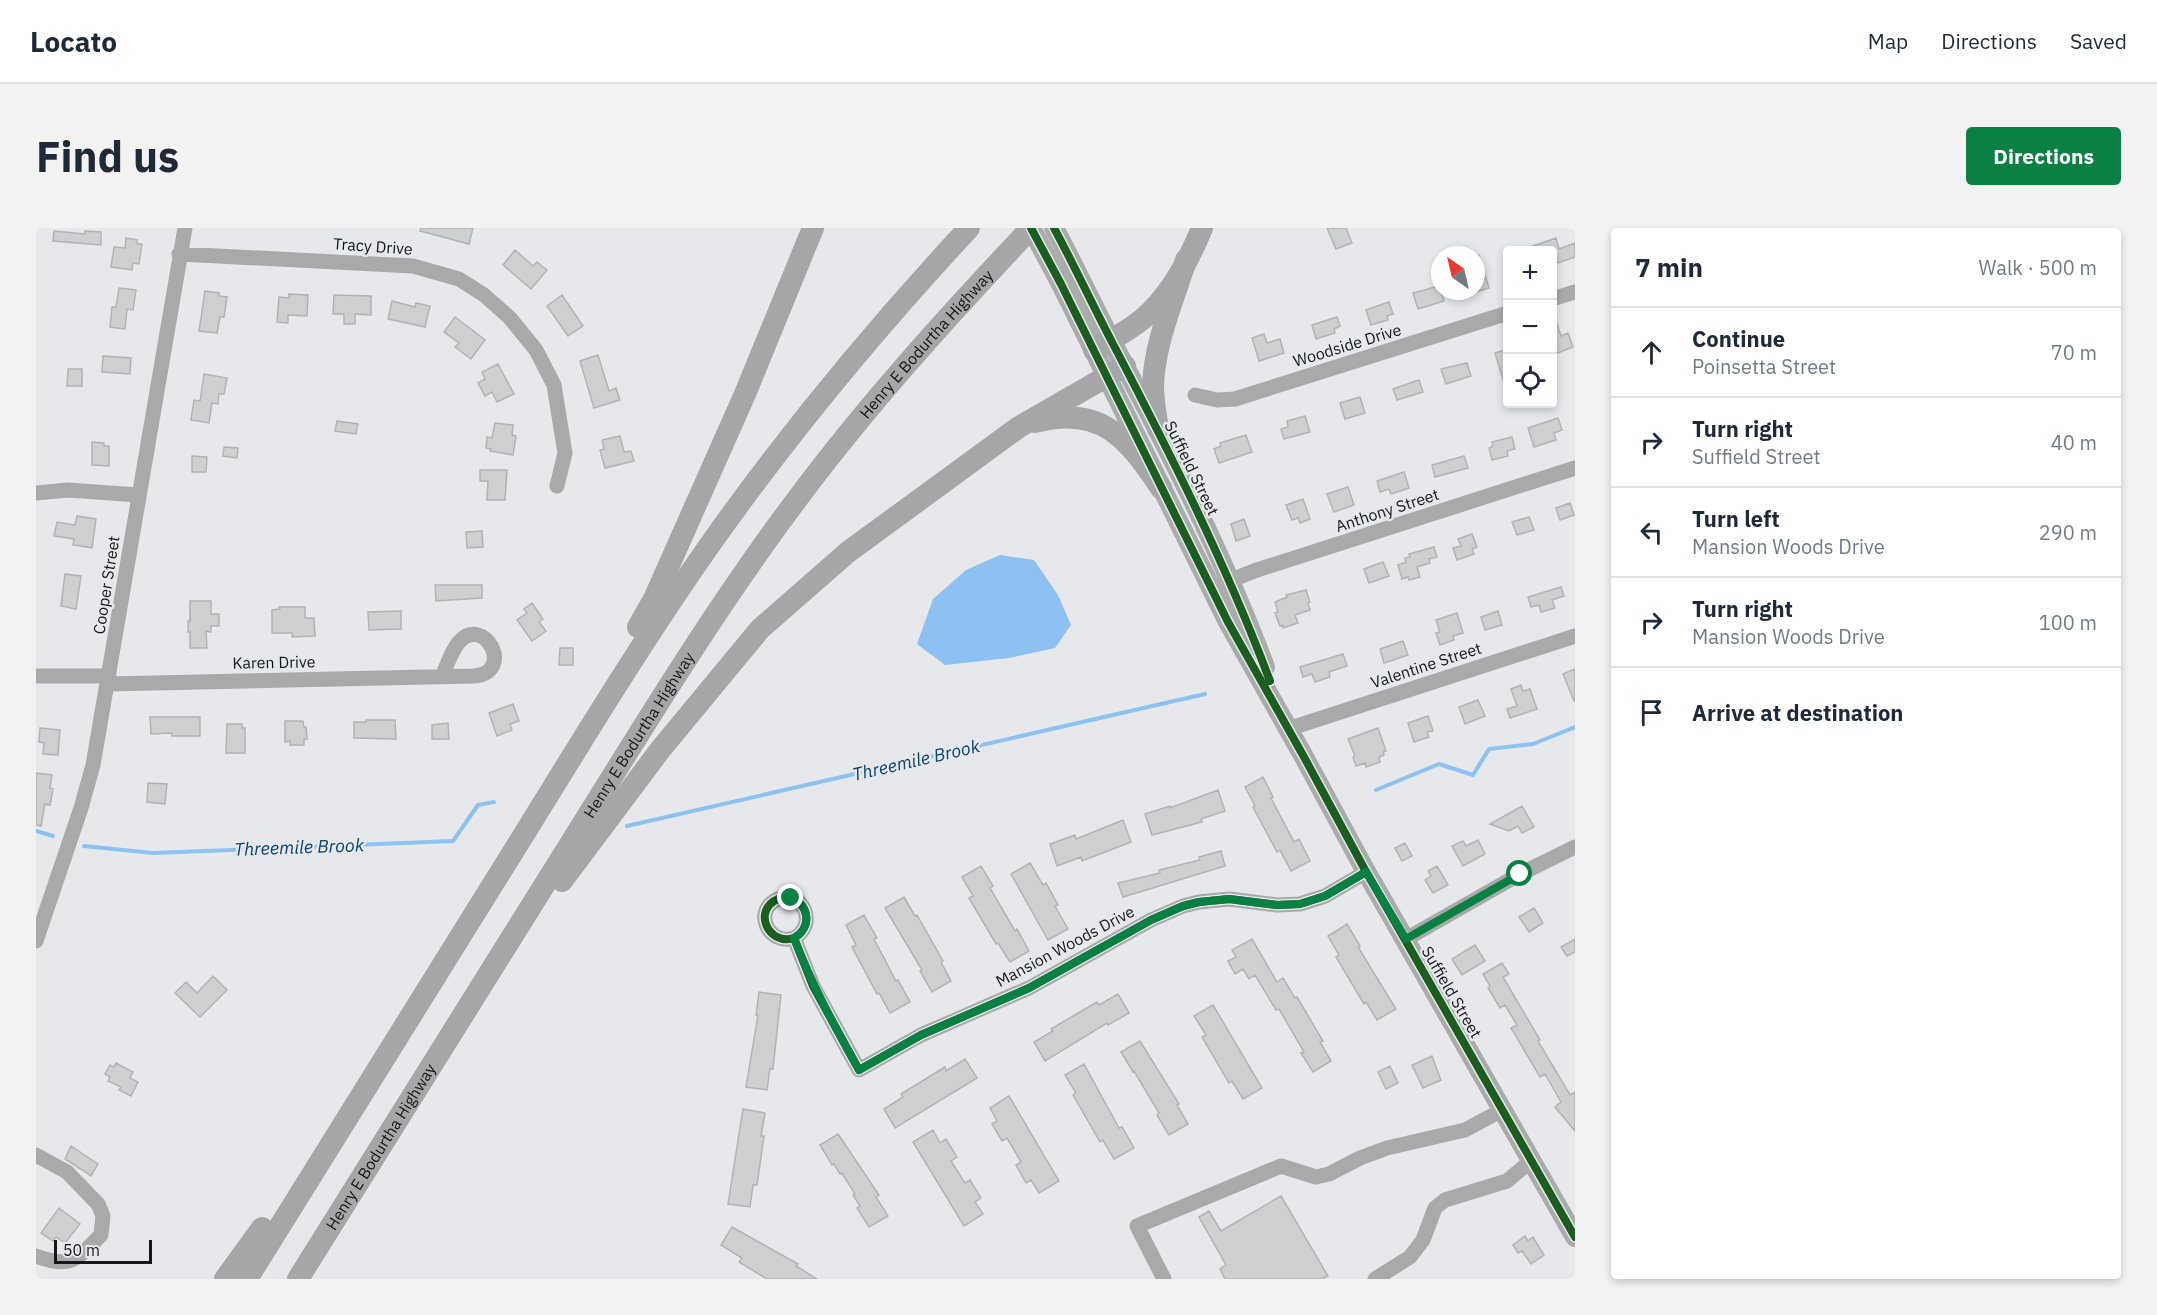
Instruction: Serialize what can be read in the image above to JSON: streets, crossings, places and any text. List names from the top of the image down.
{
  "streets": {
    "highway": ["Henry E Bodurtha Highway"],
    "main road": ["Suffield Street"],
    "street": [
      "Tracy Drive",
      "Woodside Drive",
      "Anthony Street",
      "Cooper Street",
      "Karen Drive",
      "Valentine Street",
      "Mansion Woods Drive"
    ]
  },
  "crossings": [
    ["Tracy Drive", "Cooper Street"],
    ["Henry E Bodurtha Highway", "Suffield Street"],
    ["Suffield Street", "Anthony Street"],
    ["Suffield Street", "Valentine Street"],
    ["Suffield Street", "Mansion Woods Drive"],
    ["Cooper Street", "Karen Drive"]
  ],
  "water": ["Threemile Brook"],
  "scale_bar": "50 m",
  "north": "top left",
  "page": {
    "header": "Locato",
    "nav": ["Map", "Directions", "Saved"],
    "buttons": "Directions",
    "title": "Find us",
    "heading": ["7 min", "Walk · 500 m"],
    "map_buttons": ["+", "−"],
    "list": [
      ["Continue", "Poinsetta Street", "70 m"],
      ["Turn right", "Suffield Street", "40 m"],
      ["Turn left", "Mansion Woods Drive", "290 m"],
      ["Turn right", "Mansion Woods Drive", "100 m"],
      "Arrive at destination"
    ],
    "scale": "50 m"
  }
}
